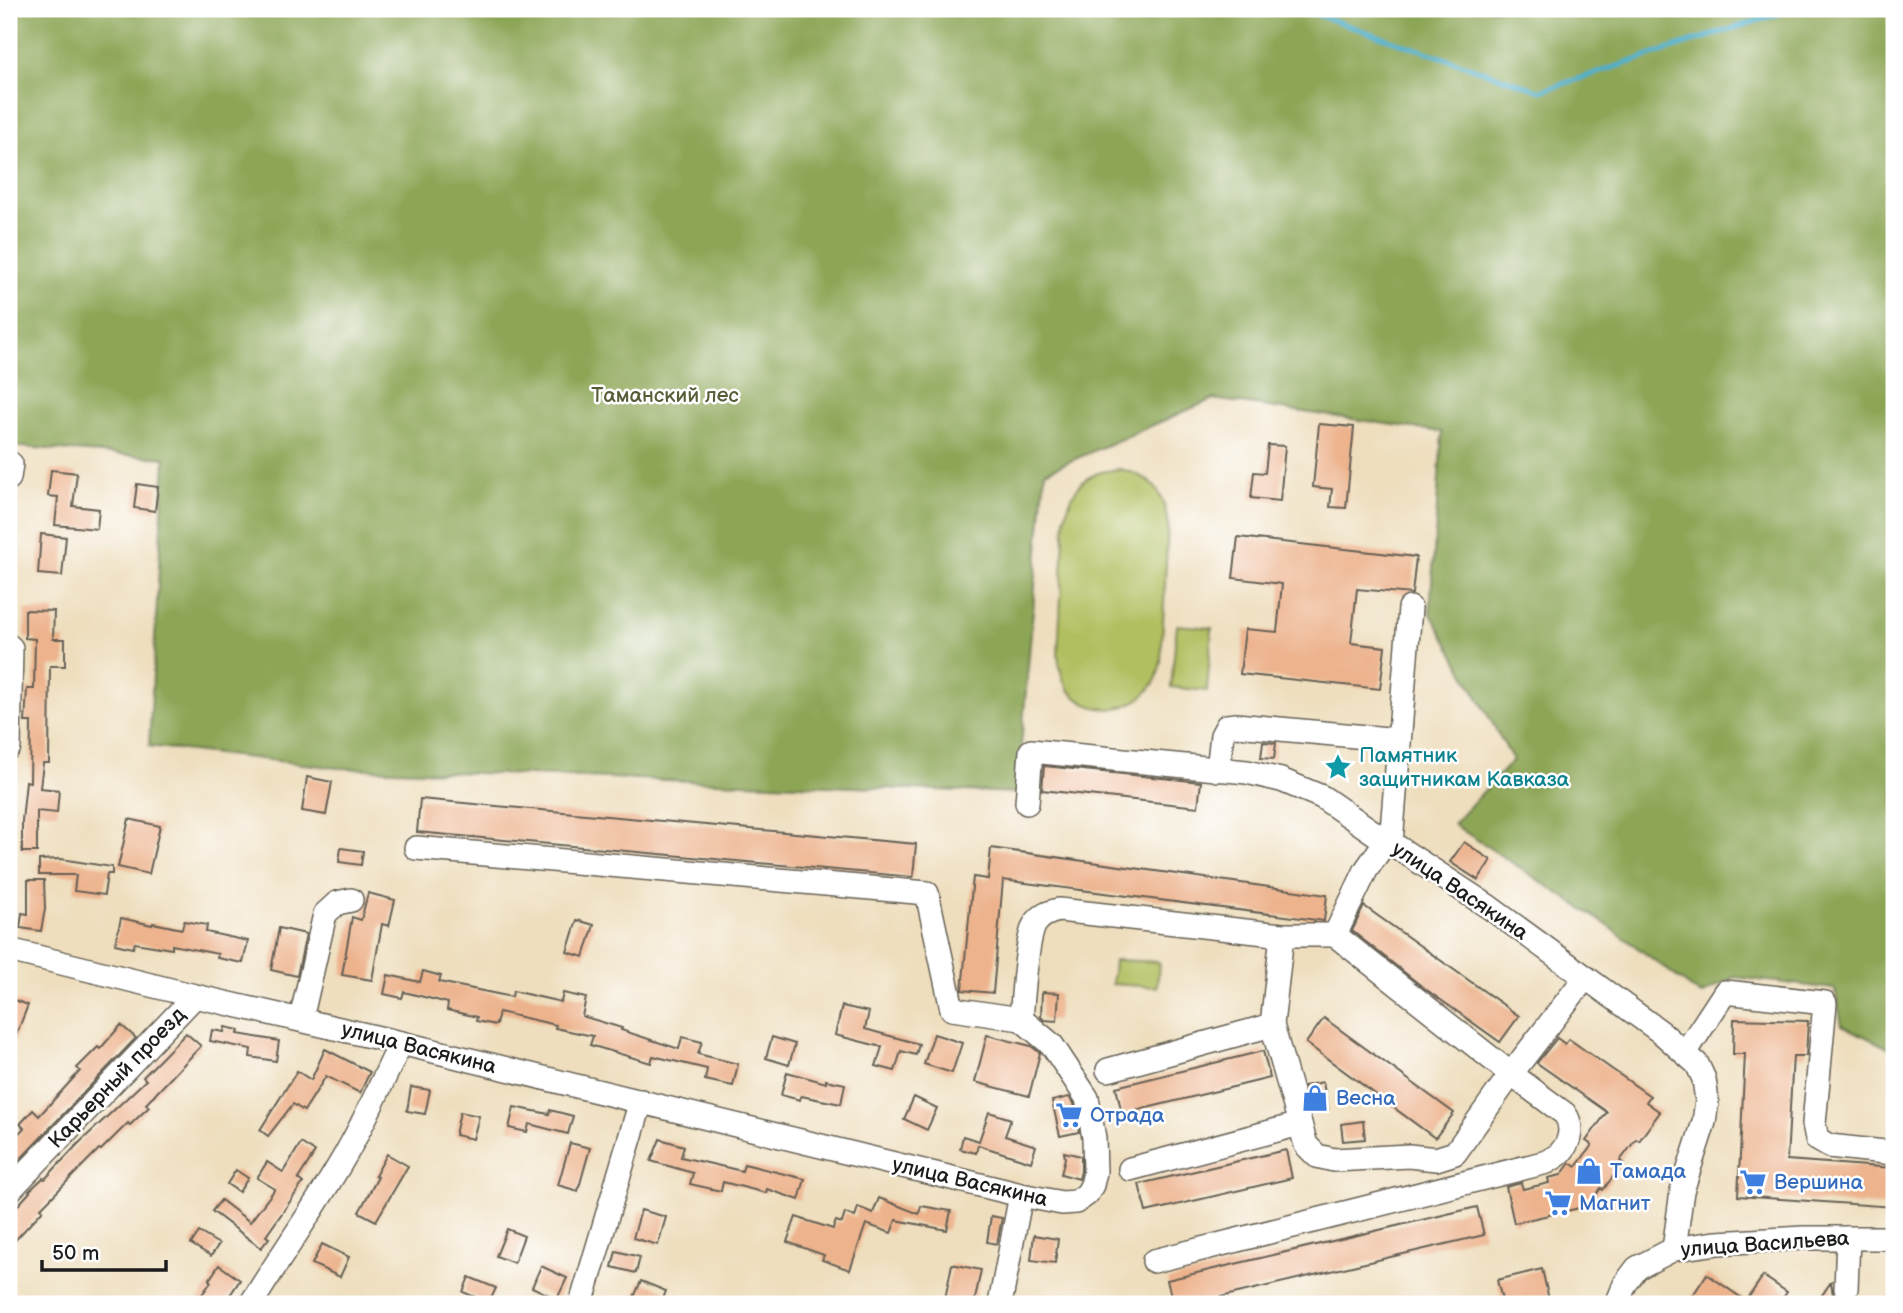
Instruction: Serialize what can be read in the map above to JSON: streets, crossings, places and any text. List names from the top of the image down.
{
  "streets": {
    "street": ["улица Васякина", "Карьерный проезд", "улица Васильева"]
  },
  "crossings": [
    ["улица Васякина", "Карьерный проезд"],
    ["улица Васякина", "улица Васильева"]
  ],
  "parks": ["Таманский лес"],
  "places": {
    "place": ["Памятник защитникам Кавказа"],
    "shop": ["Весна", "Тамада"],
    "supermarket": ["Отрада", "Вершина", "Магнит"]
  },
  "scale_bar": "50 m"
}
